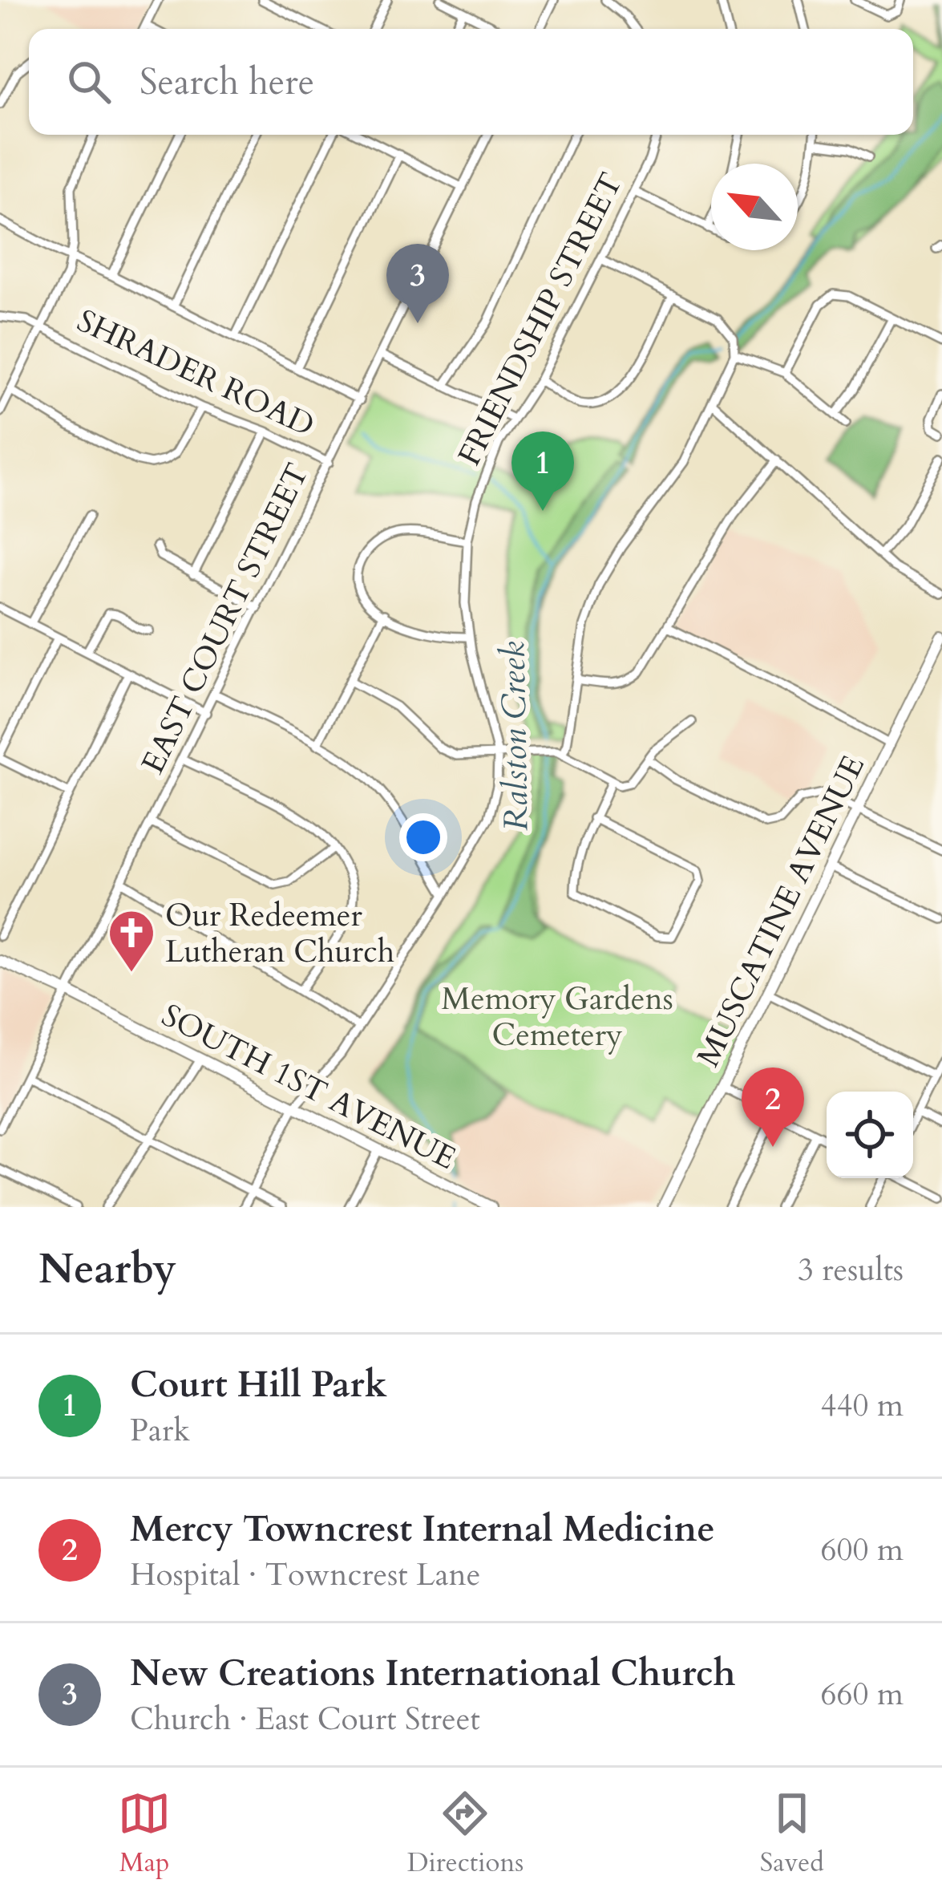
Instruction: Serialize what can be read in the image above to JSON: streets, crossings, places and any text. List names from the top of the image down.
{
  "streets": {
    "main road": ["MUSCATINE AVENUE", "SOUTH 1ST AVENUE"],
    "street": ["FRIENDSHIP STREET", "SHRADER ROAD", "EAST COURT STREET"]
  },
  "crossings": [
    ["FRIENDSHIP STREET", "SOUTH 1ST AVENUE"],
    ["SHRADER ROAD", "EAST COURT STREET"],
    ["EAST COURT STREET", "SOUTH 1ST AVENUE"]
  ],
  "water": ["Ralston Creek"],
  "parks": ["Memory Gardens Cemetery"],
  "places": {
    "church": ["Our Redeemer Lutheran Church"]
  },
  "north": "top left",
  "page": {
    "search": "Search here",
    "pins": ["3", "1", "2"],
    "heading": ["Nearby", "3 results"],
    "list": [
      {
        "mark": "1",
        "name": "Court Hill Park",
        "note": "Park",
        "value": "440 m"
      },
      {
        "mark": "2",
        "name": "Mercy Towncrest Internal Medicine",
        "note": "Hospital · Towncrest Lane",
        "value": "600 m"
      },
      {
        "mark": "3",
        "name": "New Creations International Church",
        "note": "Church · East Court Street",
        "value": "660 m"
      }
    ],
    "nav": ["Map", "Directions", "Saved"]
  }
}
